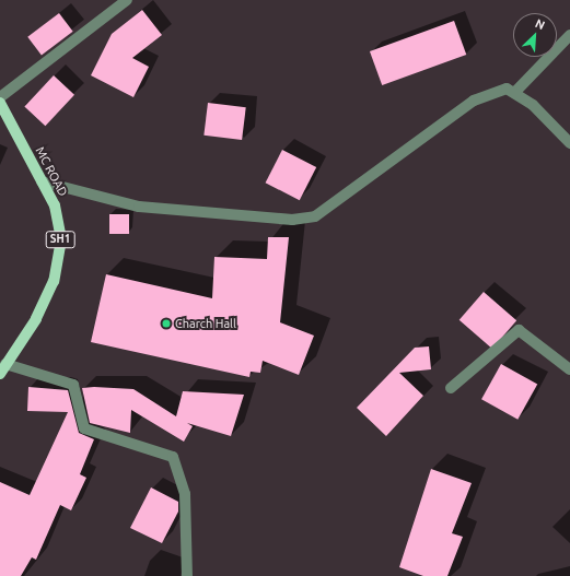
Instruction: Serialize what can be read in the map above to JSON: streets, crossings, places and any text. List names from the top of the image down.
{
  "streets": {
    "main road": ["MC ROAD", "SH1"]
  },
  "places": ["Charch Hall"],
  "north": "top right"
}
